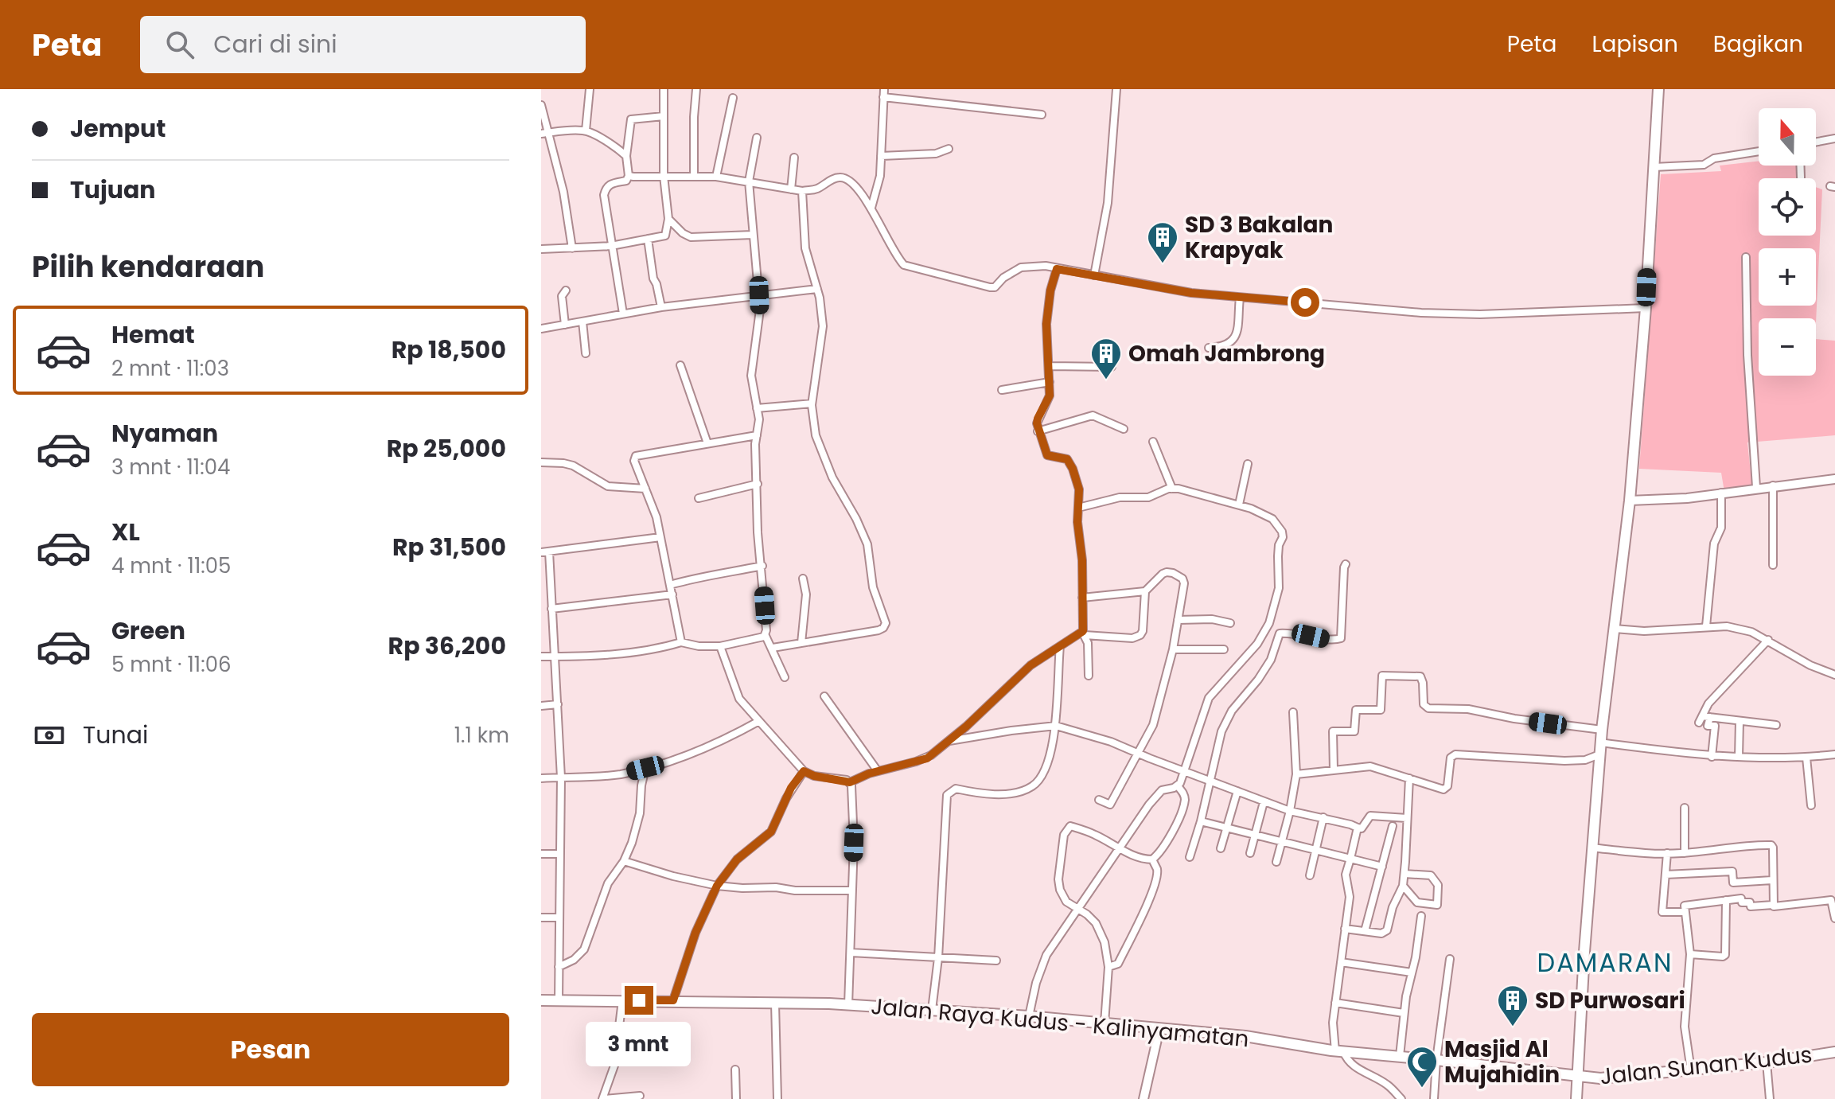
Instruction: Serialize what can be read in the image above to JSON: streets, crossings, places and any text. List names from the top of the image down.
{
  "streets": {
    "main road": ["Jalan Raya Kudus - Kalinyamatan", "Jalan Sunan Kudus"]
  },
  "crossings": [
    ["Jalan Raya Kudus - Kalinyamatan", "Jalan Sunan Kudus"]
  ],
  "districts": ["DAMARAN"],
  "places": {
    "building": ["SD 3 Bakalan Krapyak", "Omah Jambrong", "SD Purwosari"],
    "mosque": ["Masjid Al Mujahidin"]
  },
  "north": "top",
  "page": {
    "header": "Peta",
    "search": "Cari di sini",
    "nav": ["Peta", "Lapisan", "Bagikan"],
    "banner": ["Jemput", "Tujuan"],
    "map_buttons": ["+", "−"],
    "heading": "Pilih kendaraan",
    "list": [
      {
        "name": "Hemat",
        "note": "2 mnt · 11:03",
        "value": "Rp 18,500"
      },
      {
        "name": "Nyaman",
        "note": "3 mnt · 11:04",
        "value": "Rp 25,000"
      },
      {
        "name": "XL",
        "note": "4 mnt · 11:05",
        "value": "Rp 31,500"
      },
      {
        "name": "Green",
        "note": "5 mnt · 11:06",
        "value": "Rp 36,200"
      }
    ],
    "pay": ["Tunai", "1.1 km"],
    "buttons": "Pesan",
    "bubble": "3 mnt"
  }
}
